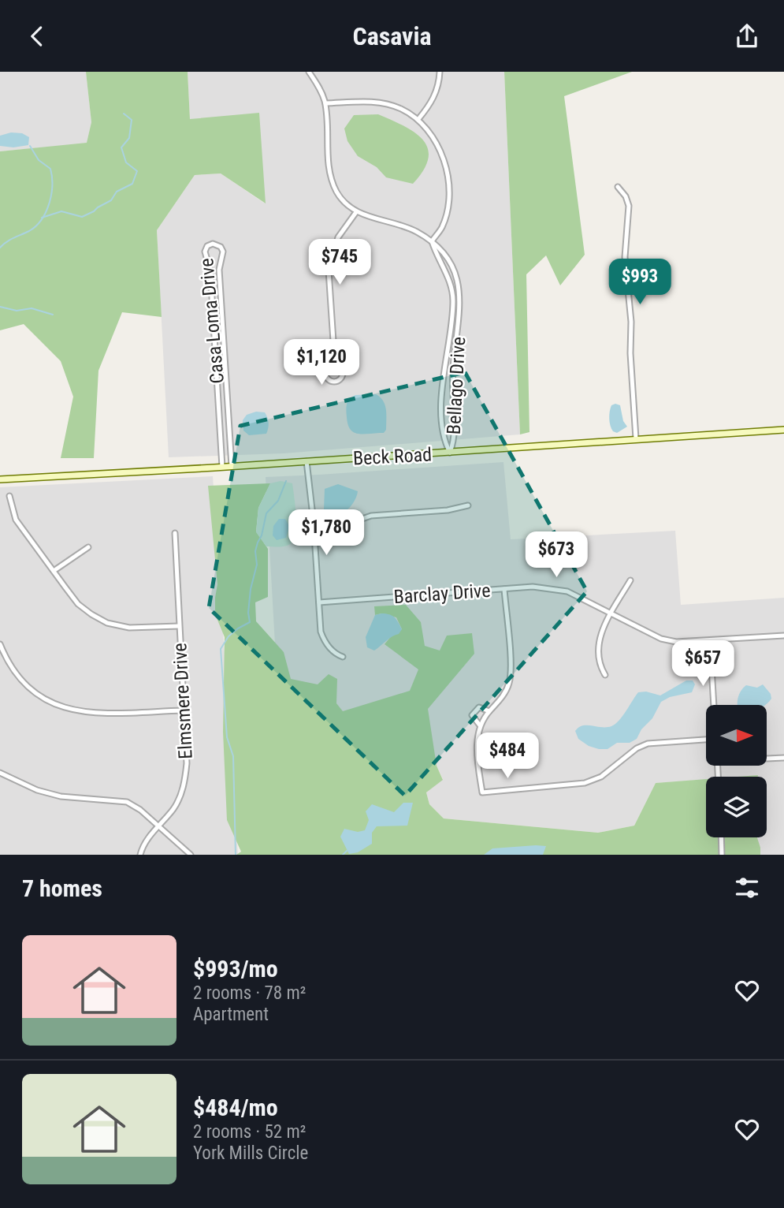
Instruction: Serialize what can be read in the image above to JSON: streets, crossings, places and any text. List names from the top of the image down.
{
  "streets": {
    "main road": ["Beck Road"],
    "street": [
      "Casa Loma Drive",
      "Bellago Drive",
      "Barclay Drive",
      "Elmsmere Drive"
    ]
  },
  "crossings": [
    ["Casa Loma Drive", "Beck Road"],
    ["Bellago Drive", "Beck Road"]
  ],
  "north": "right",
  "page": {
    "header": "Casavia",
    "price": [
      "$745",
      "$993",
      "$1,120",
      "$1,780",
      "$673",
      "$657",
      "$484"
    ],
    "heading": "7 homes",
    "list": [
      {
        "name": "$993/mo",
        "note": "2 rooms · 78 m² · Apartment"
      },
      {
        "name": "$484/mo",
        "note": "2 rooms · 52 m² · York Mills Circle"
      }
    ]
  }
}
